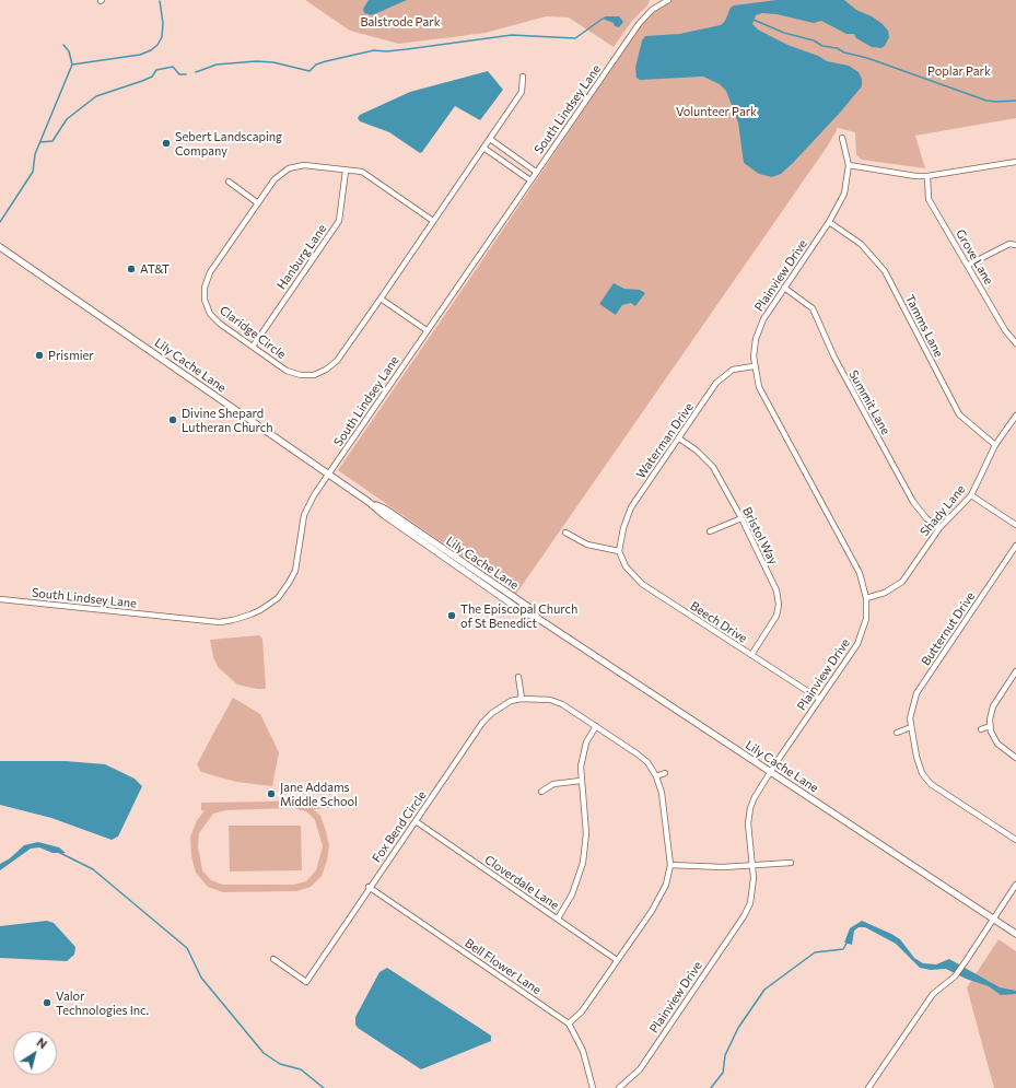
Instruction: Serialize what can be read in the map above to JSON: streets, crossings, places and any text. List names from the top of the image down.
{
  "streets": {
    "street": [
      "South Lindsey Lane",
      "Hanburg Lane",
      "Grove Lane",
      "Plainview Drive",
      "Tamms Lane",
      "Claridge Circle",
      "Lily Cache Lane",
      "Summit Lane",
      "Waterman Drive",
      "Shady Lane",
      "Bristol Way",
      "Beech Drive",
      "Butternut Drive",
      "Fox Bend Circle",
      "Cloverdale Lane",
      "Bell Flower Lane"
    ]
  },
  "crossings": [
    ["South Lindsey Lane", "Lily Cache Lane"],
    ["Hanburg Lane", "Claridge Circle"],
    ["Plainview Drive", "Tamms Lane"],
    ["Plainview Drive", "Lily Cache Lane"],
    ["Plainview Drive", "Summit Lane"],
    ["Plainview Drive", "Waterman Drive"],
    ["Plainview Drive", "Shady Lane"],
    ["Plainview Drive", "Beech Drive"],
    ["Tamms Lane", "Shady Lane"],
    ["Summit Lane", "Shady Lane"],
    ["Waterman Drive", "Bristol Way"],
    ["Waterman Drive", "Beech Drive"],
    ["Bristol Way", "Beech Drive"],
    ["Fox Bend Circle", "Cloverdale Lane"],
    ["Fox Bend Circle", "Bell Flower Lane"]
  ],
  "parks": ["Balstrode Park", "Poplar Park", "Volunteer Park"],
  "places": [
    "Sebert Landscaping Company",
    "AT&T",
    "Prismier",
    "Divine Shepard Lutheran Church",
    "The Episcopal Church of St Benedict",
    "Jane Addams Middle School",
    "Valor Technologies Inc."
  ],
  "north": "top right"
}
